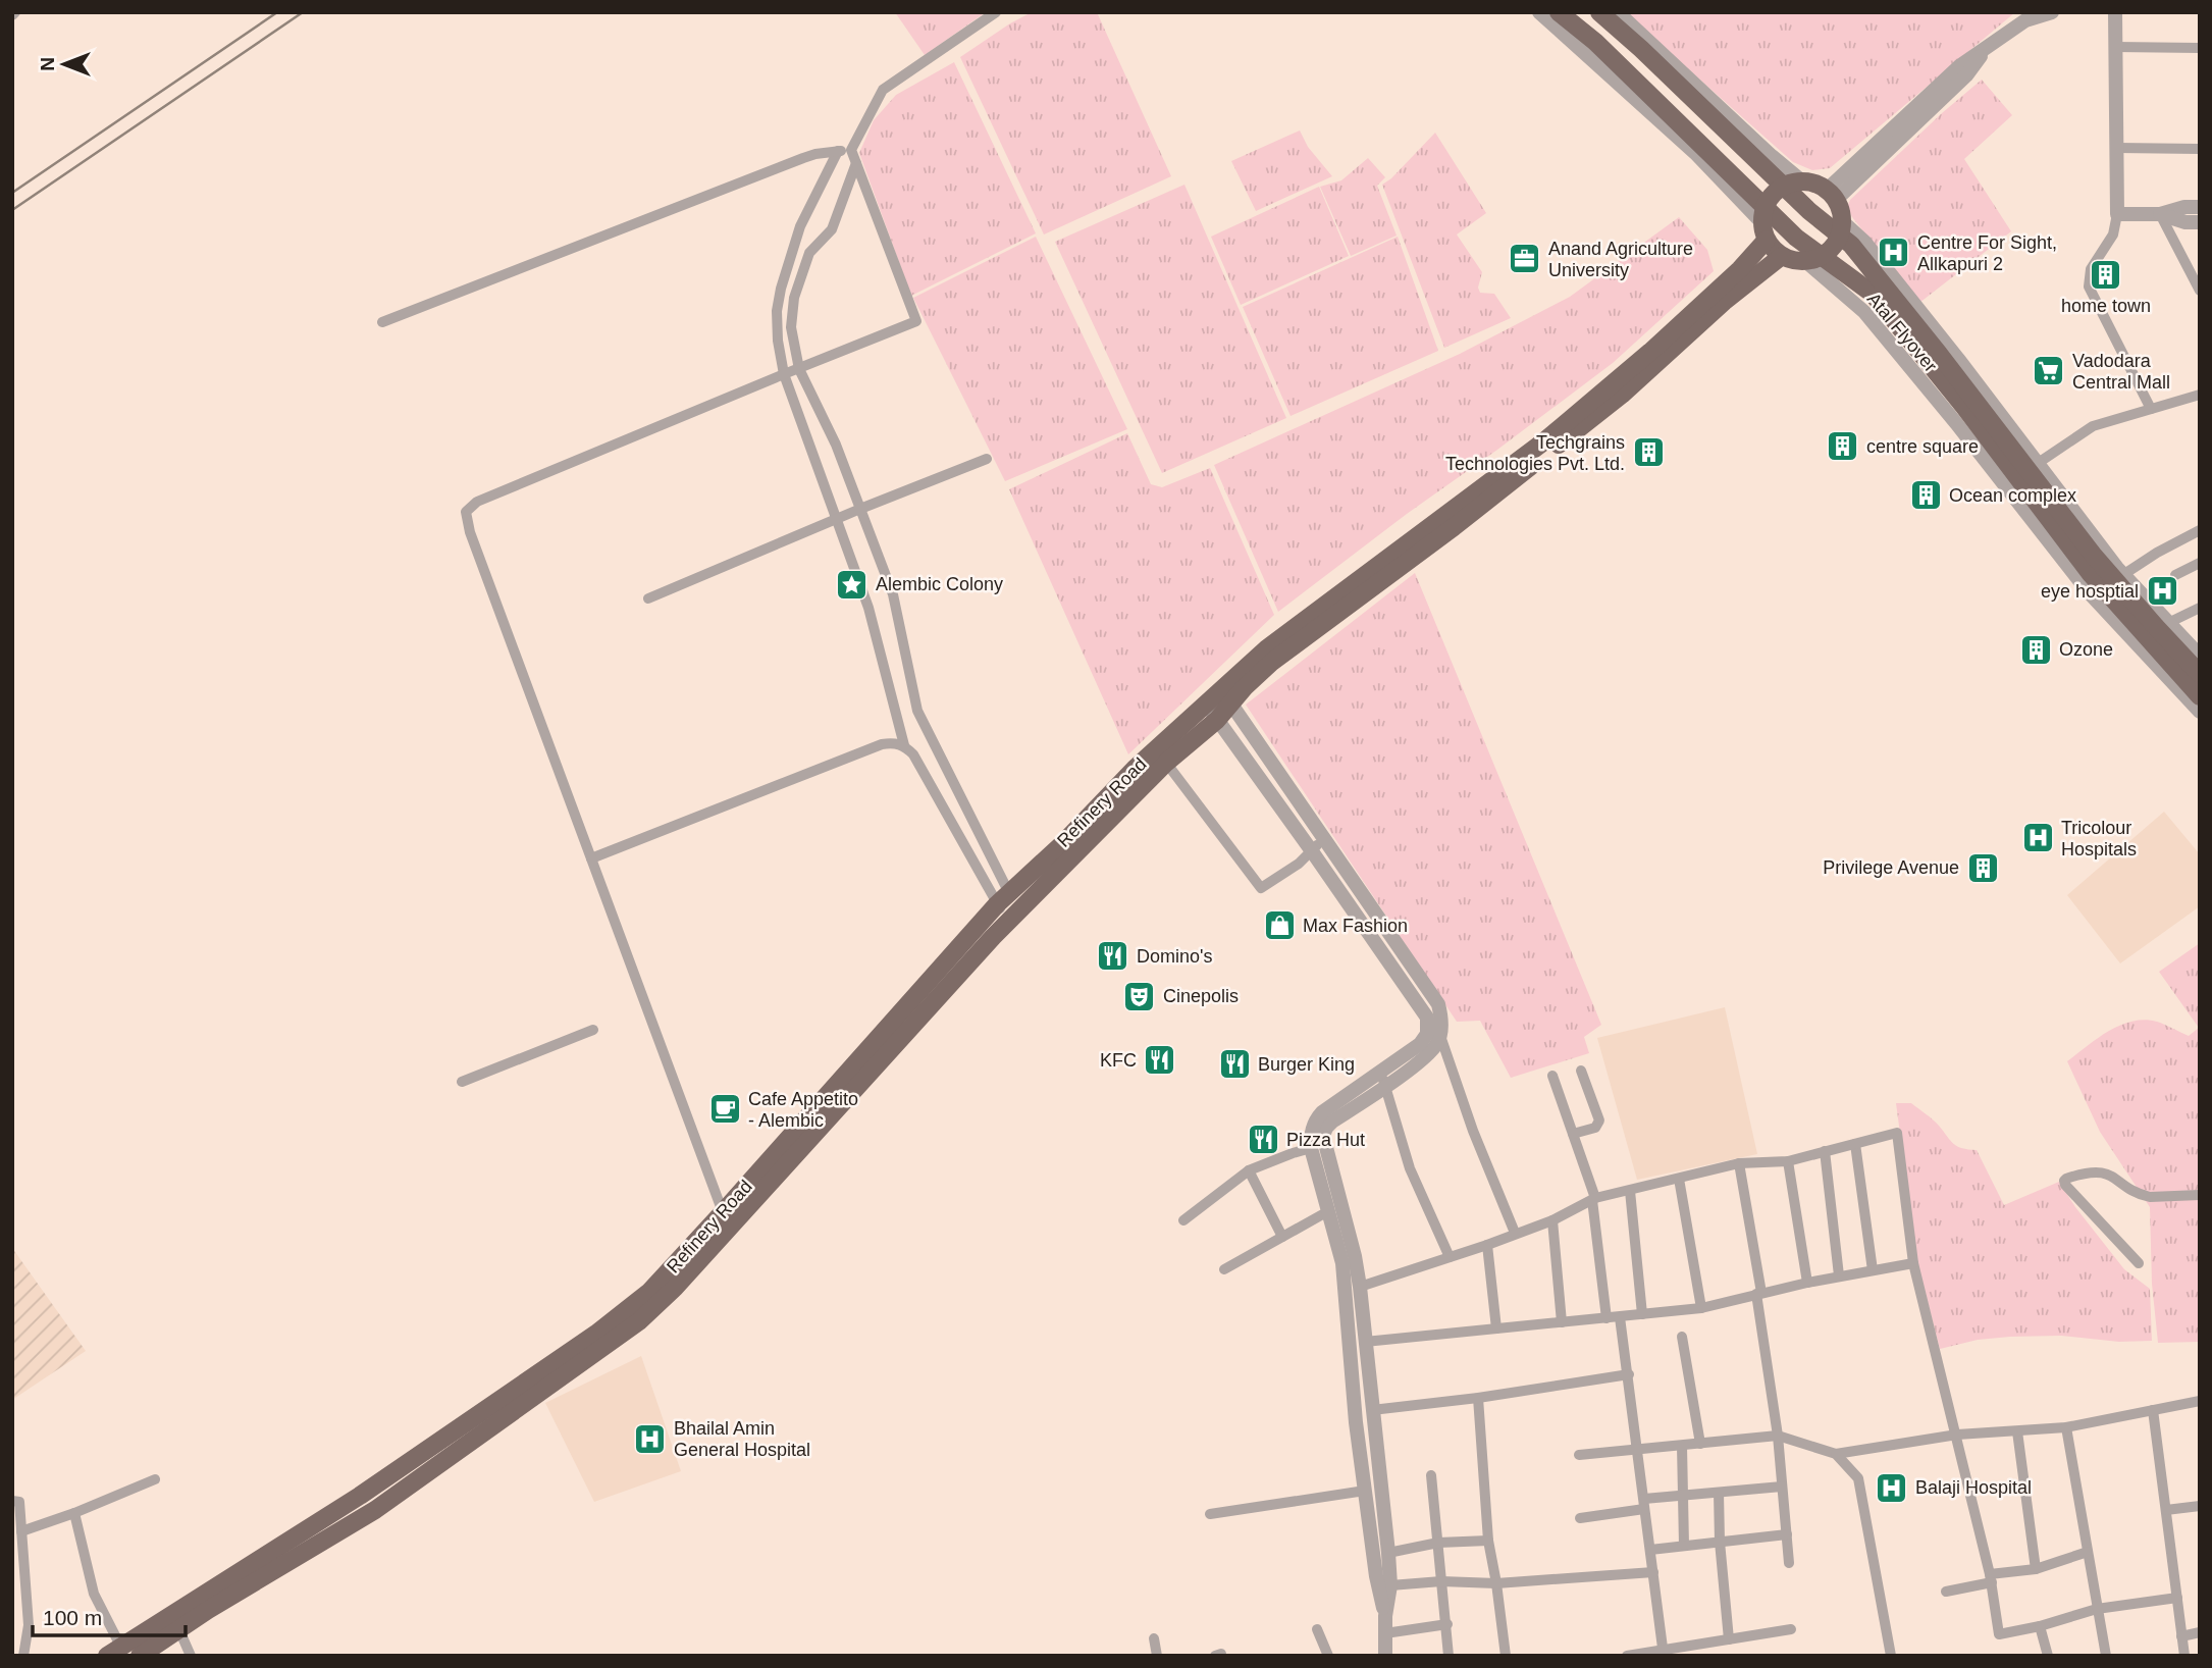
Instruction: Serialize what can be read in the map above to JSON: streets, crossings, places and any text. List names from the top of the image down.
{
  "streets": {
    "main road": ["Atal Flyover", "Refinery Road"]
  },
  "places": {
    "hospital": [
      "Centre For Sight, Allkapuri 2",
      "eye hosptial",
      "Tricolour Hospitals",
      "Bhailal Amin General Hospital",
      "Balaji Hospital"
    ],
    "office": ["Anand Agriculture University"],
    "building": [
      "home town",
      "centre square",
      "Techgrains Technologies Pvt. Ltd.",
      "Ocean complex",
      "Ozone",
      "Privilege Avenue"
    ],
    "supermarket": ["Vadodara Central Mall"],
    "place": ["Alembic Colony"],
    "shop": ["Max Fashion"],
    "restaurant": [
      "Domino's",
      "KFC",
      "Burger King",
      "Pizza Hut"
    ],
    "theatre": ["Cinepolis"],
    "cafe": ["Cafe Appetito - Alembic"]
  },
  "scale_bar": "100 m",
  "north": "left"
}
